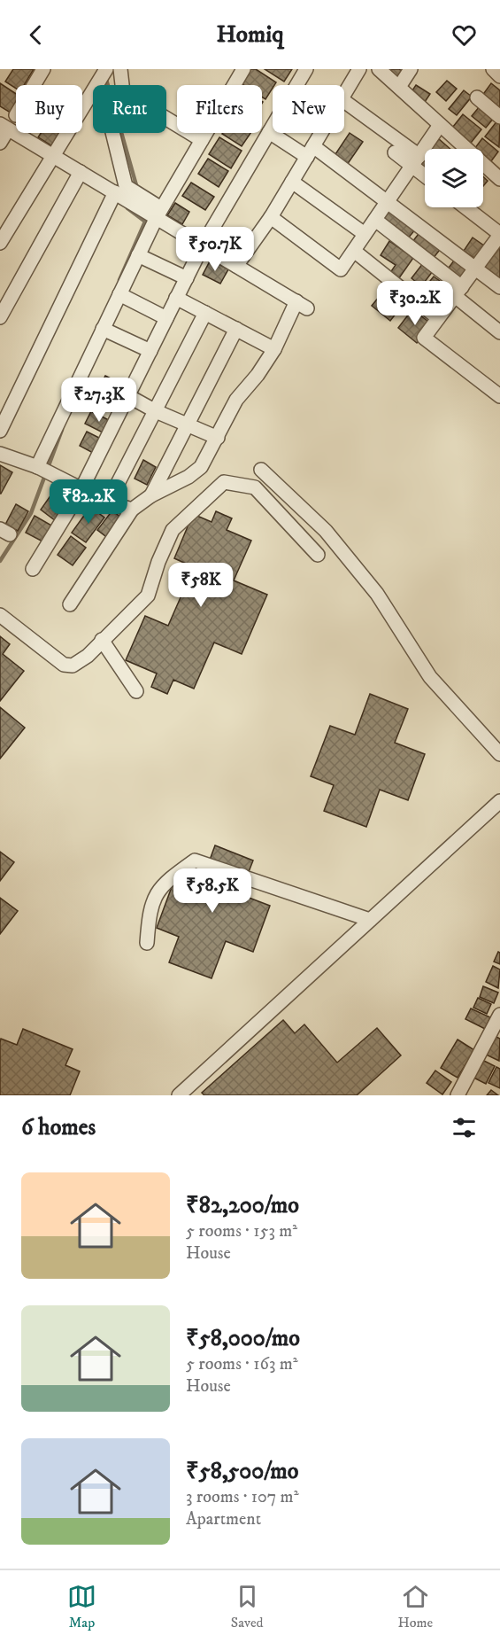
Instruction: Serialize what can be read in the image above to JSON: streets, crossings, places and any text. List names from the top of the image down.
{
  "page": {
    "header": "Homiq",
    "chip": [
      "Buy",
      "Rent",
      "Filters",
      "New"
    ],
    "price": [
      "₹50.7K",
      "₹30.2K",
      "₹27.3K",
      "₹82.2K",
      "₹58K",
      "₹58.5K"
    ],
    "heading": "6 homes",
    "list": [
      {
        "name": "₹82,200/mo",
        "note": "5 rooms · 153 m² · House"
      },
      {
        "name": "₹58,000/mo",
        "note": "5 rooms · 163 m² · House"
      },
      {
        "name": "₹58,500/mo",
        "note": "3 rooms · 107 m² · Apartment"
      }
    ],
    "tabs": ["Map", "Saved", "Home"]
  }
}
